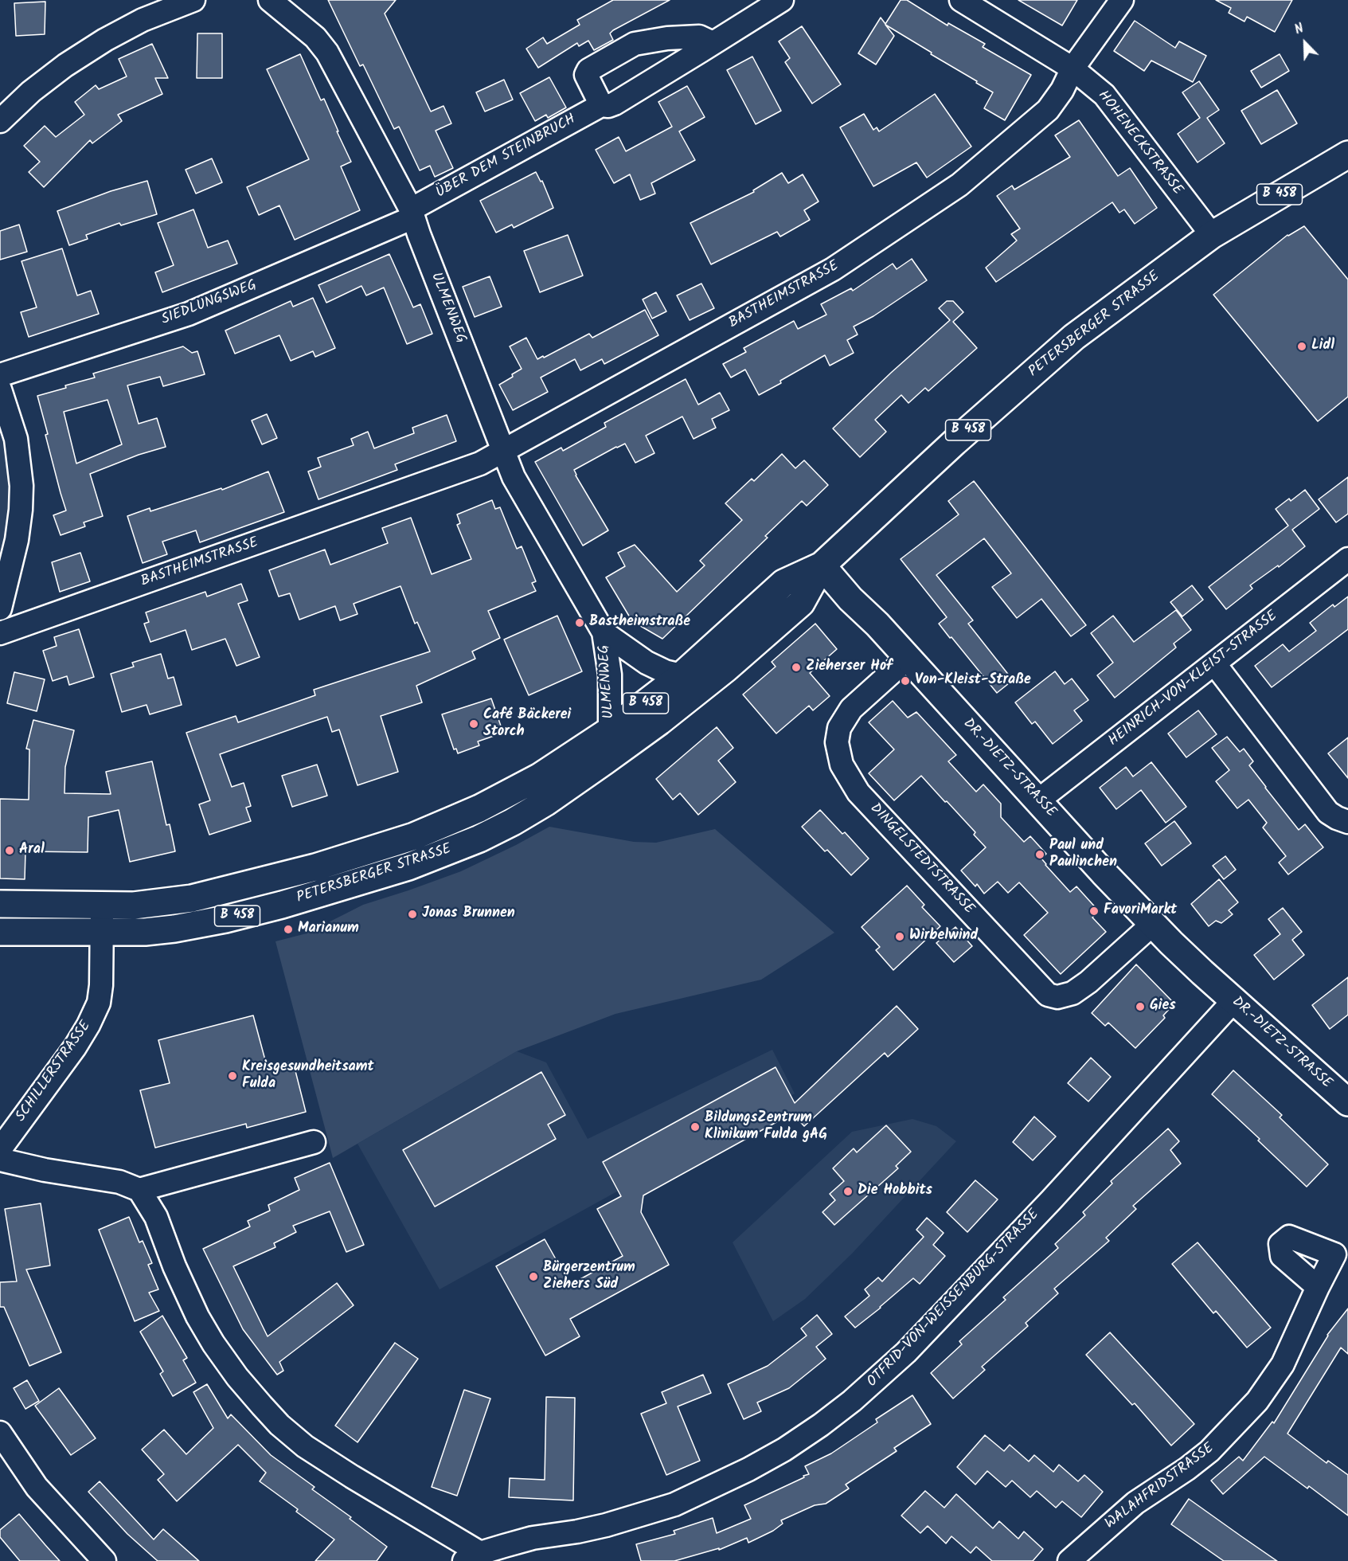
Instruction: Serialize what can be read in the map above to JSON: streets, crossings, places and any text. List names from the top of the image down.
{
  "streets": {
    "main road": ["B 458", "PETERSBERGER STRASSE", "DR.-DIETZ-STRASSE"],
    "street": [
      "HOHENECKSTRASSE",
      "ÜBER DEM STEINBRUCH",
      "BASTHEIMSTRASSE",
      "SIEDLUNGSWEG",
      "ULMENWEG",
      "HEINRICH-VON-KLEIST-STRASSE",
      "DINGELSTEDTSTRASSE",
      "SCHILLERSTRASSE",
      "OTFRID-VON-WEISSENBURG-STRASSE",
      "WALAHFRIDSTRASSE"
    ]
  },
  "crossings": [
    ["HOHENECKSTRASSE", "BASTHEIMSTRASSE"],
    ["HOHENECKSTRASSE", "PETERSBERGER STRASSE"],
    ["ÜBER DEM STEINBRUCH", "SIEDLUNGSWEG"],
    ["ÜBER DEM STEINBRUCH", "ULMENWEG"],
    ["BASTHEIMSTRASSE", "ULMENWEG"],
    ["SIEDLUNGSWEG", "ULMENWEG"],
    ["ULMENWEG", "PETERSBERGER STRASSE"],
    ["PETERSBERGER STRASSE", "DR.-DIETZ-STRASSE"],
    ["PETERSBERGER STRASSE", "SCHILLERSTRASSE"],
    ["HEINRICH-VON-KLEIST-STRASSE", "DR.-DIETZ-STRASSE"],
    ["DR.-DIETZ-STRASSE", "DINGELSTEDTSTRASSE"],
    ["DR.-DIETZ-STRASSE", "OTFRID-VON-WEISSENBURG-STRASSE"]
  ],
  "places": [
    "Lidl",
    "Bastheimstraße",
    "Zieherser Hof",
    "Von-Kleist-Straße",
    "Café Bäckerei Storch",
    "Aral",
    "Paul und Paulinchen",
    "FavoriMarkt",
    "Jonas Brunnen",
    "Marianum",
    "Wirbelwind",
    "Gies",
    "Kreisgesundheitsamt Fulda",
    "BildungsZentrum Klinikum Fulda gAG",
    "Die Hobbits",
    "Bürgerzentrum Ziehers Süd"
  ],
  "north": "top left"
}
